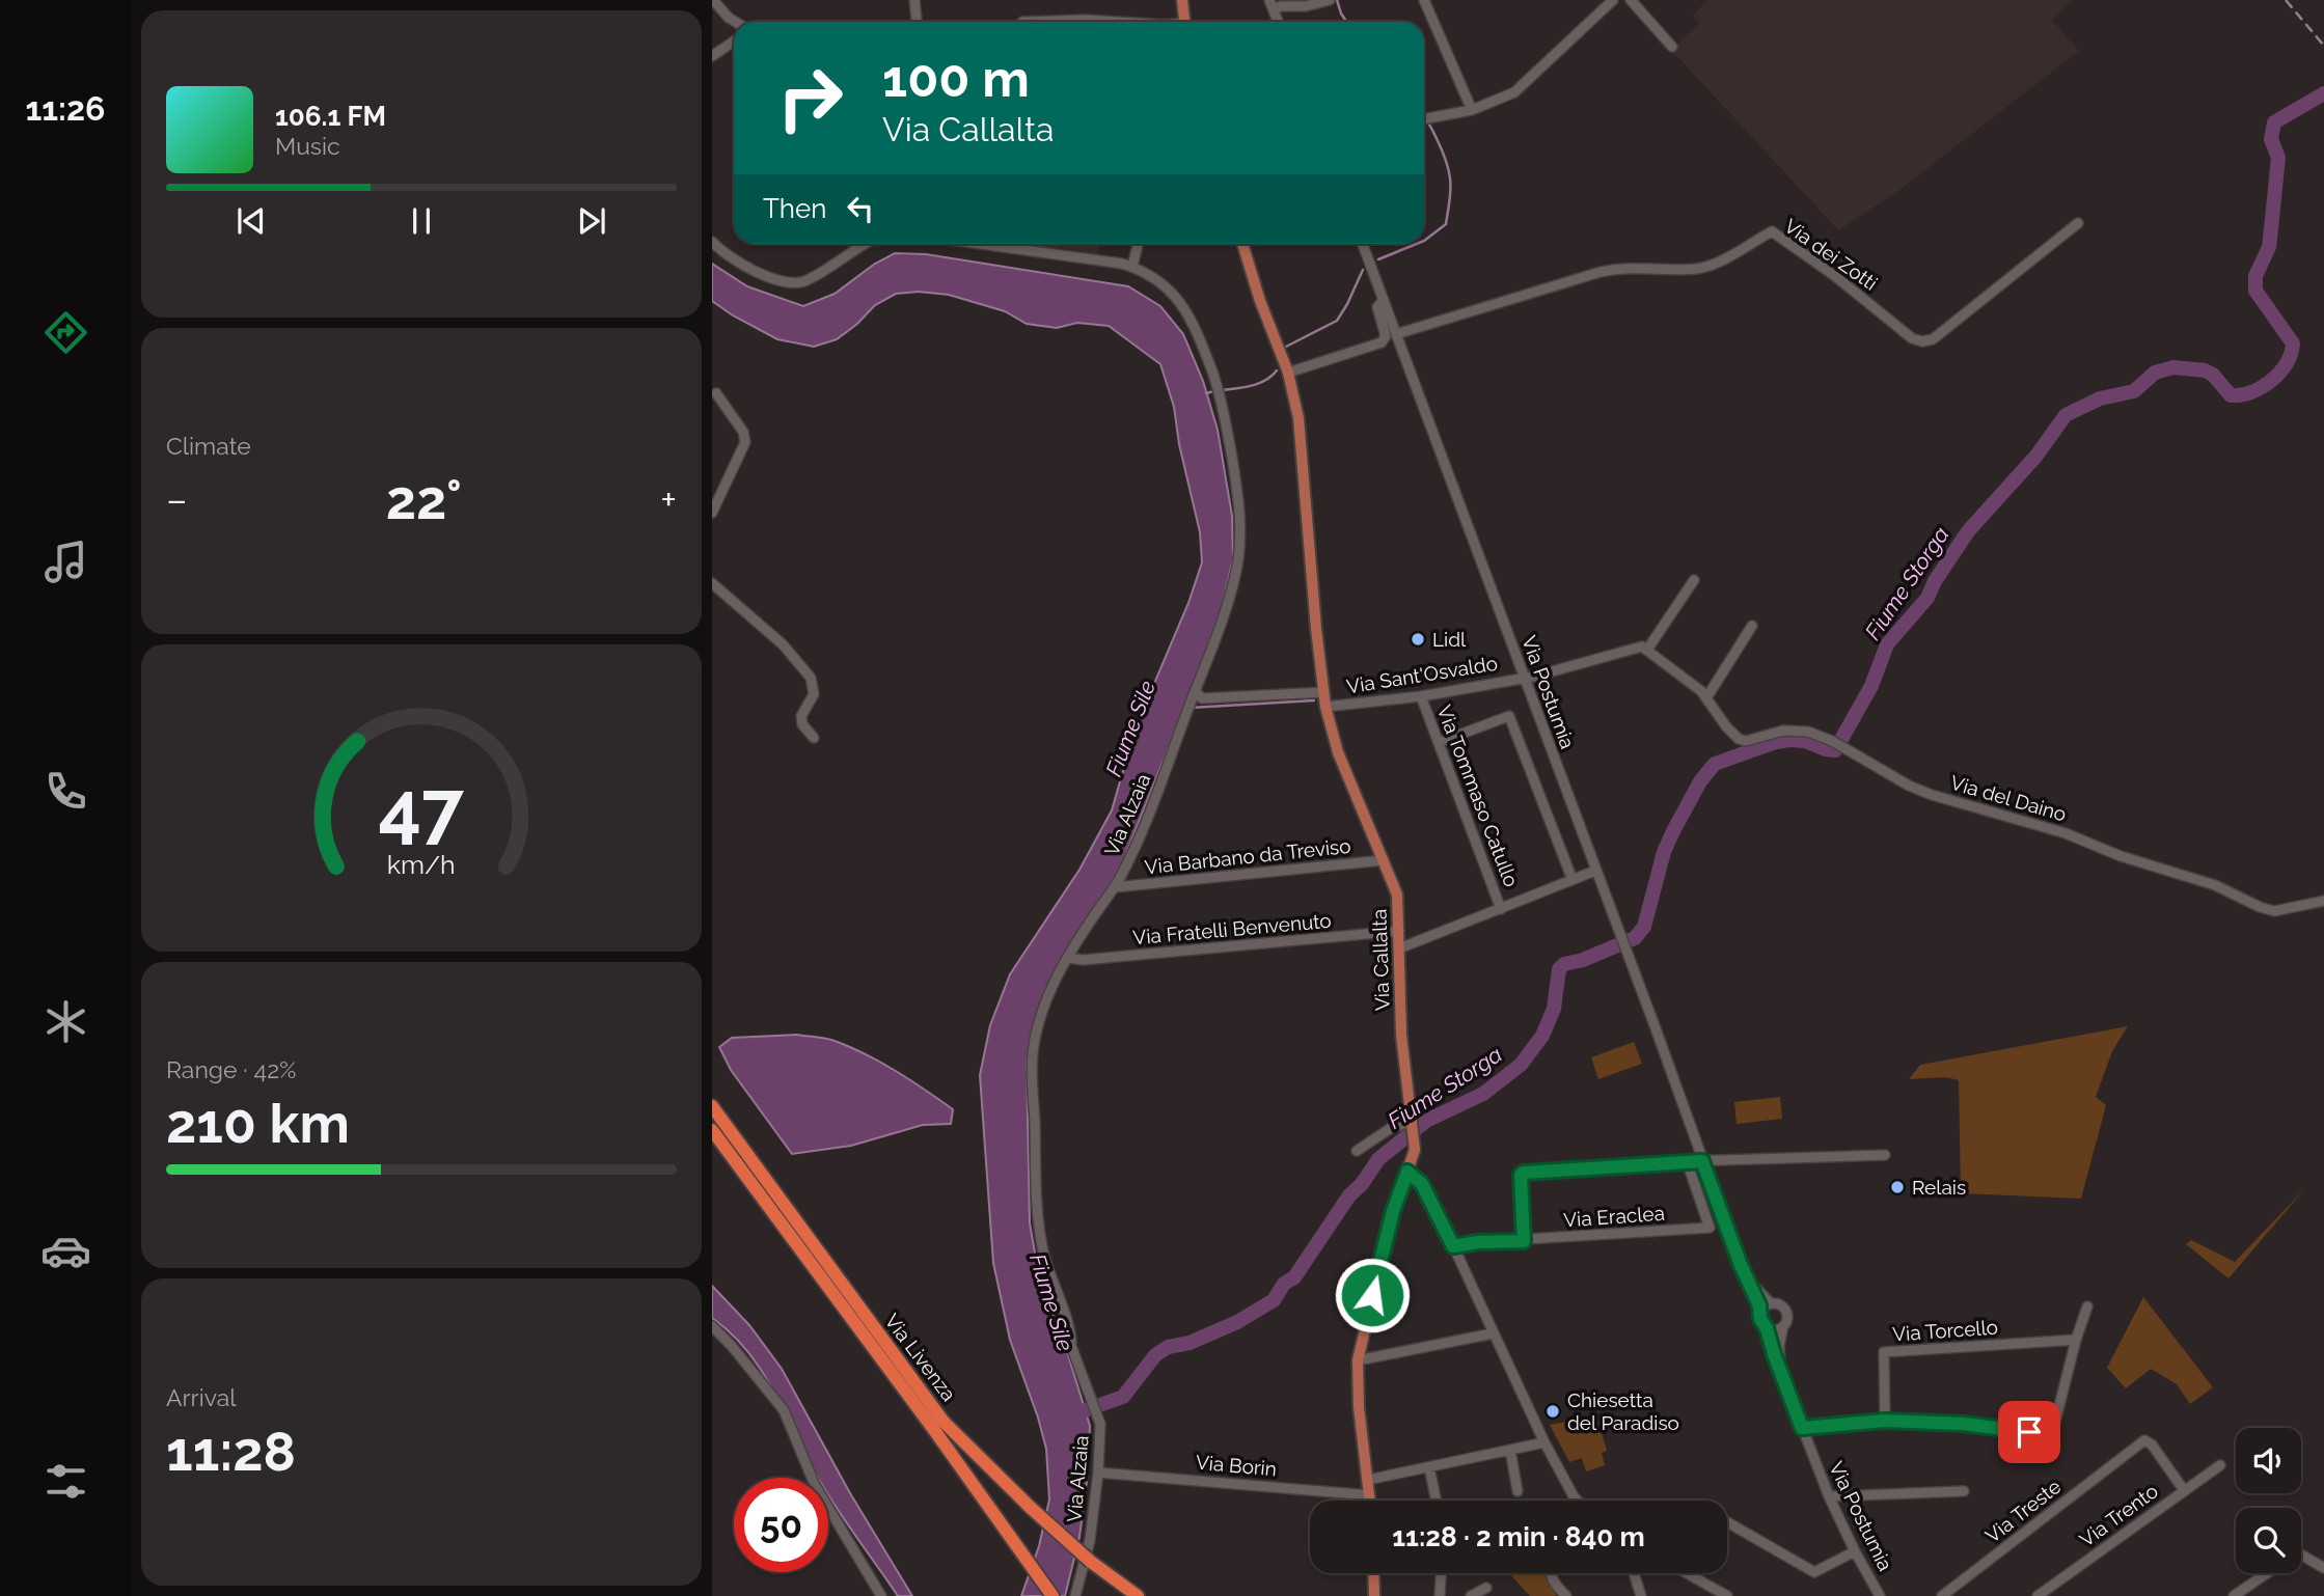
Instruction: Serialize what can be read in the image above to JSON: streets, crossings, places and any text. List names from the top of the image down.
{
  "streets": {
    "highway": ["Via Livenza"],
    "main road": ["Via Callalta"],
    "street": [
      "Via dei Zotti",
      "Via Sant'Osvaldo",
      "Via Postumia",
      "Via Tommaso Catullo",
      "Via del Daino",
      "Via Alzaia",
      "Via Barbano da Treviso",
      "Via Fratelli Benvenuto",
      "Via Eraclea",
      "Via Torcello",
      "Via Borin",
      "Via Treste",
      "Via Trento"
    ]
  },
  "crossings": [
    ["Via dei Zotti", "Via Postumia"],
    ["Via Sant'Osvaldo", "Via Postumia"],
    ["Via Sant'Osvaldo", "Via Tommaso Catullo"],
    ["Via Sant'Osvaldo", "Via Alzaia"],
    ["Via Sant'Osvaldo", "Via Callalta"],
    ["Via Alzaia", "Via Barbano da Treviso"],
    ["Via Alzaia", "Via Fratelli Benvenuto"],
    ["Via Alzaia", "Via Borin"],
    ["Via Barbano da Treviso", "Via Callalta"],
    ["Via Fratelli Benvenuto", "Via Callalta"],
    ["Via Callalta", "Via Borin"],
    ["Via Treste", "Via Trento"]
  ],
  "water": ["Fiume Storga", "Fiume Sile"],
  "places": ["Lidl", "Relais", "Chiesetta del Paradiso"],
  "page": {
    "tabs": "11:26",
    "turn": ["100 m", "Via Callalta"],
    "song": ["106.1 FM", "Music"],
    "then": "Then",
    "tile": [
      "Climate",
      ["Range · 42%", "210 km"],
      ["Arrival", "11:28"]
    ],
    "heat": ["−", "22°", "+"],
    "limit": "50",
    "trip": "11:28 · 2 min · 840 m",
    "gauge": ["47", "km/h"]
  }
}
